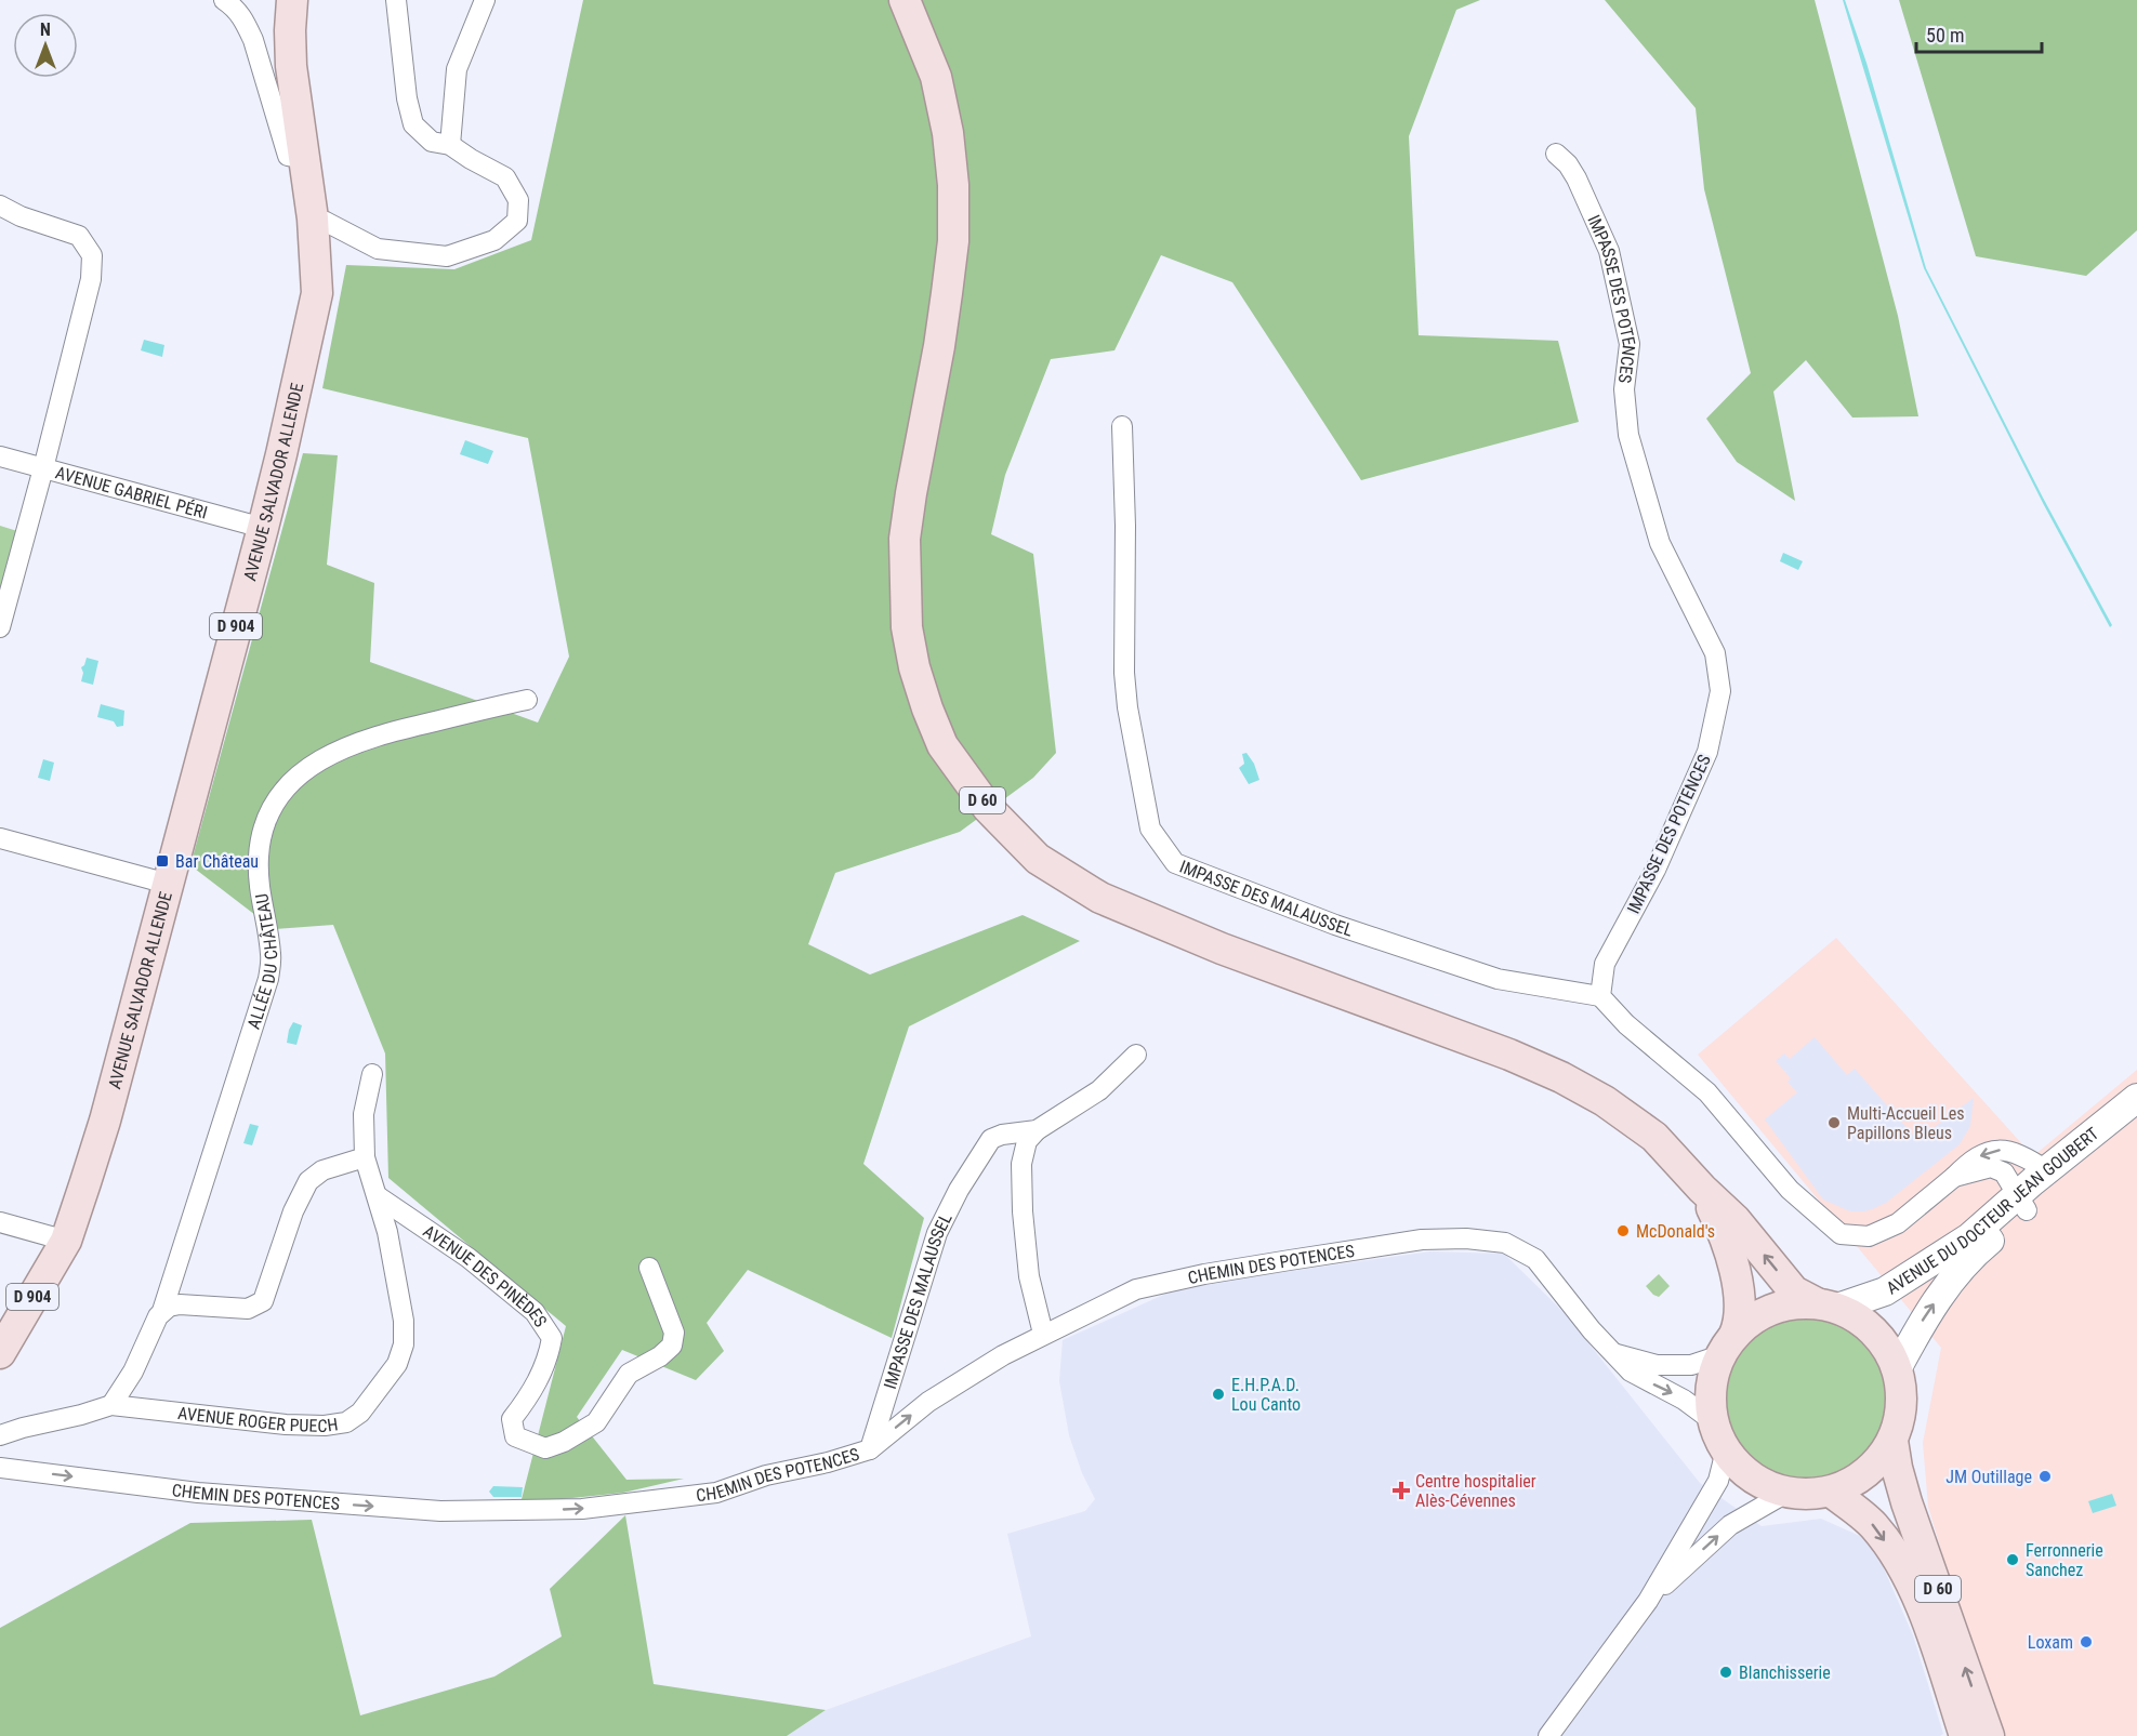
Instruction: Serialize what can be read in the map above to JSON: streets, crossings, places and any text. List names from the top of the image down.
{
  "streets": {
    "main road": [
      "AVENUE SALVADOR ALLENDE",
      "D 904",
      "D 60",
      "AVENUE DU DOCTEUR JEAN GOUBERT"
    ],
    "street": [
      "IMPASSE DES POTENCES",
      "AVENUE GABRIEL PÉRI",
      "IMPASSE DES MALAUSSEL",
      "ALLÉE DU CHÂTEAU",
      "CHEMIN DES POTENCES",
      "AVENUE DES PINÈDES",
      "AVENUE ROGER PUECH"
    ]
  },
  "crossings": [
    ["IMPASSE DES POTENCES", "IMPASSE DES MALAUSSEL"],
    ["AVENUE SALVADOR ALLENDE", "AVENUE GABRIEL PÉRI"],
    ["D 60", "AVENUE DU DOCTEUR JEAN GOUBERT"],
    ["D 60", "CHEMIN DES POTENCES"],
    ["IMPASSE DES MALAUSSEL", "CHEMIN DES POTENCES"],
    ["ALLÉE DU CHÂTEAU", "AVENUE ROGER PUECH"],
    ["AVENUE DU DOCTEUR JEAN GOUBERT", "CHEMIN DES POTENCES"],
    ["AVENUE DES PINÈDES", "AVENUE ROGER PUECH"]
  ],
  "one_way": ["CHEMIN DES POTENCES"],
  "places": {
    "transit": ["Bar Château"],
    "other": [
      "Multi-Accueil Les Papillons Bleus",
      "McDonald's",
      "E.H.P.A.D. Lou Canto",
      "JM Outillage",
      "Ferronnerie Sanchez",
      "Loxam",
      "Blanchisserie"
    ],
    "health": ["Centre hospitalier Alès-Cévennes"]
  },
  "scale_bar": "50 m",
  "north": "top"
}
